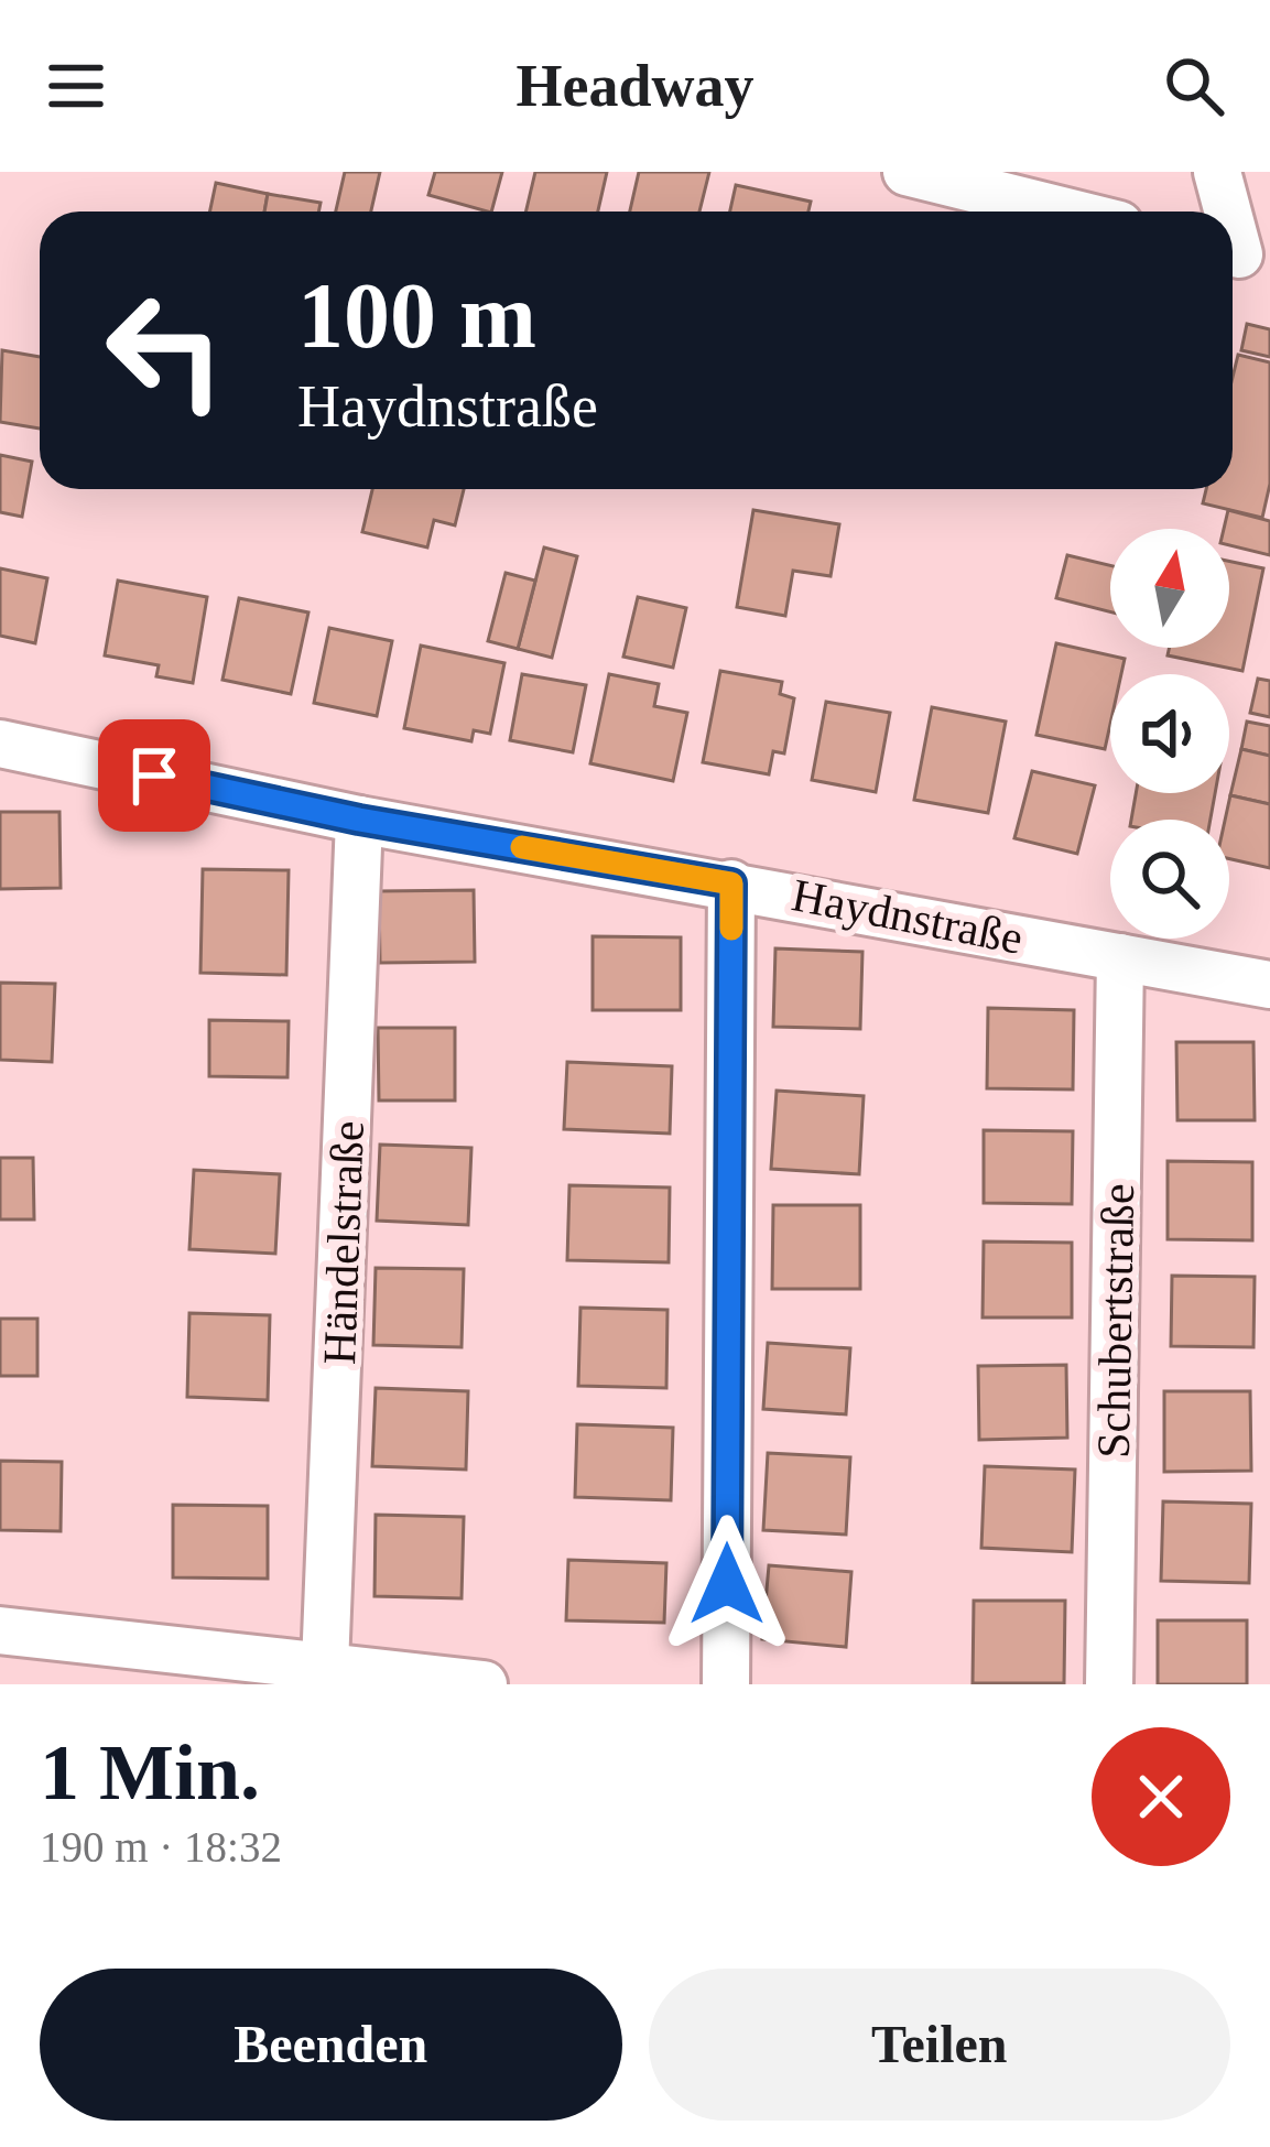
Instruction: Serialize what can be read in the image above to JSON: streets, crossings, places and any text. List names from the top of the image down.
{
  "streets": {
    "street": ["Haydnstraße", "Händelstraße", "Schubertstraße"]
  },
  "crossings": [
    ["Haydnstraße", "Händelstraße"],
    ["Haydnstraße", "Schubertstraße"]
  ],
  "north": "top",
  "page": {
    "header": "Headway",
    "turn": ["100 m", "Haydnstraße"],
    "heading": ["1 Min.", "190 m · 18:32"],
    "buttons": ["Beenden", "Teilen"]
  }
}
